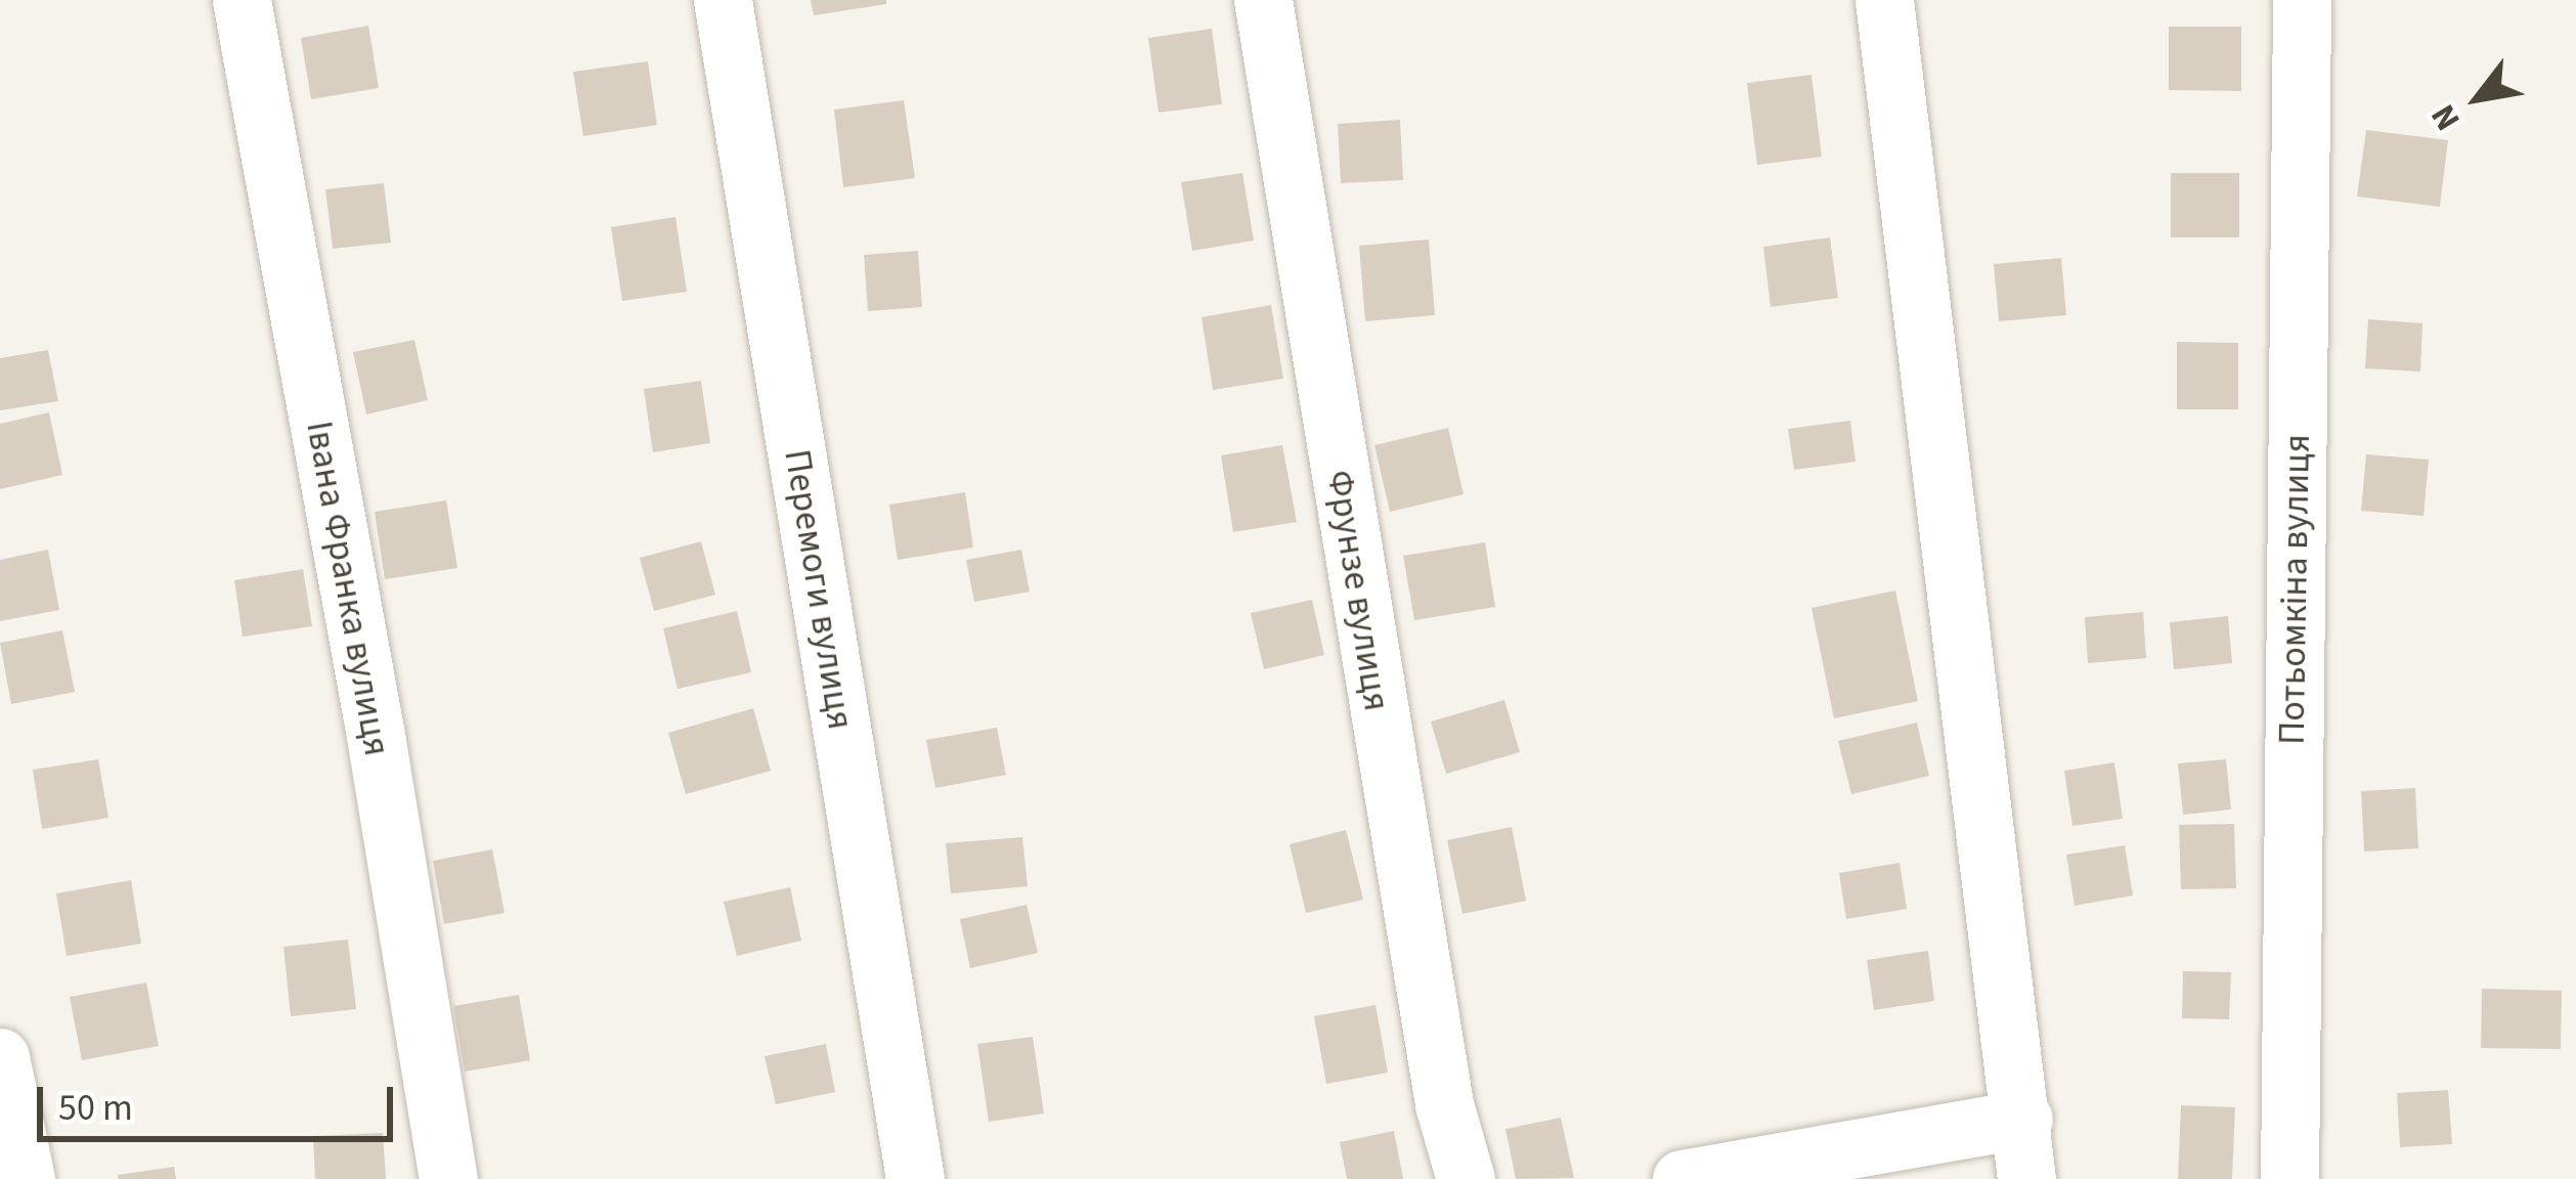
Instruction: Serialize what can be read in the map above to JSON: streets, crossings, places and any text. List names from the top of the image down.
{
  "streets": {
    "street": [
      "Івана Франка вулиця",
      "Перемоги вулиця",
      "Потьомкіна вулиця",
      "Фрунзе вулиця"
    ]
  },
  "scale_bar": "50 m",
  "north": "bottom left"
}
